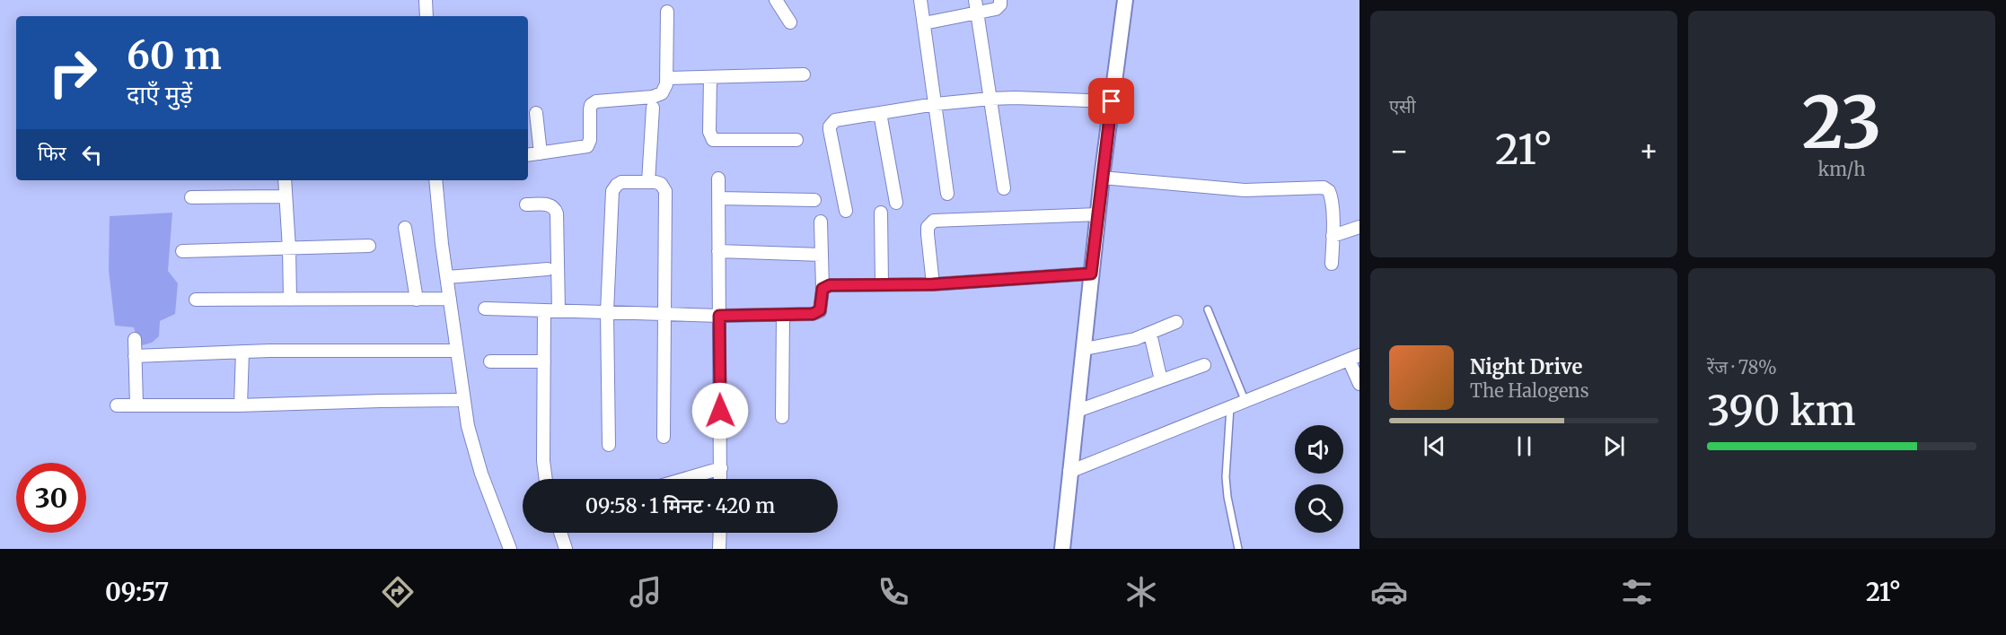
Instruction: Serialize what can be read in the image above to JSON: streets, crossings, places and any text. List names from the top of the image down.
{
  "page": {
    "tile": [
      "एसी",
      ["23", "km/h"],
      ["रेंज · 78%", "390 km"]
    ],
    "turn": ["60 m", "दाएँ मुड़ें"],
    "heat": ["−", "21°", "+"],
    "then": "फिर",
    "song": ["Night Drive", "The Halogens"],
    "limit": "30",
    "trip": "09:58 · 1 मिनट · 420 m",
    "tabs": ["09:57", "21°"]
  }
}
